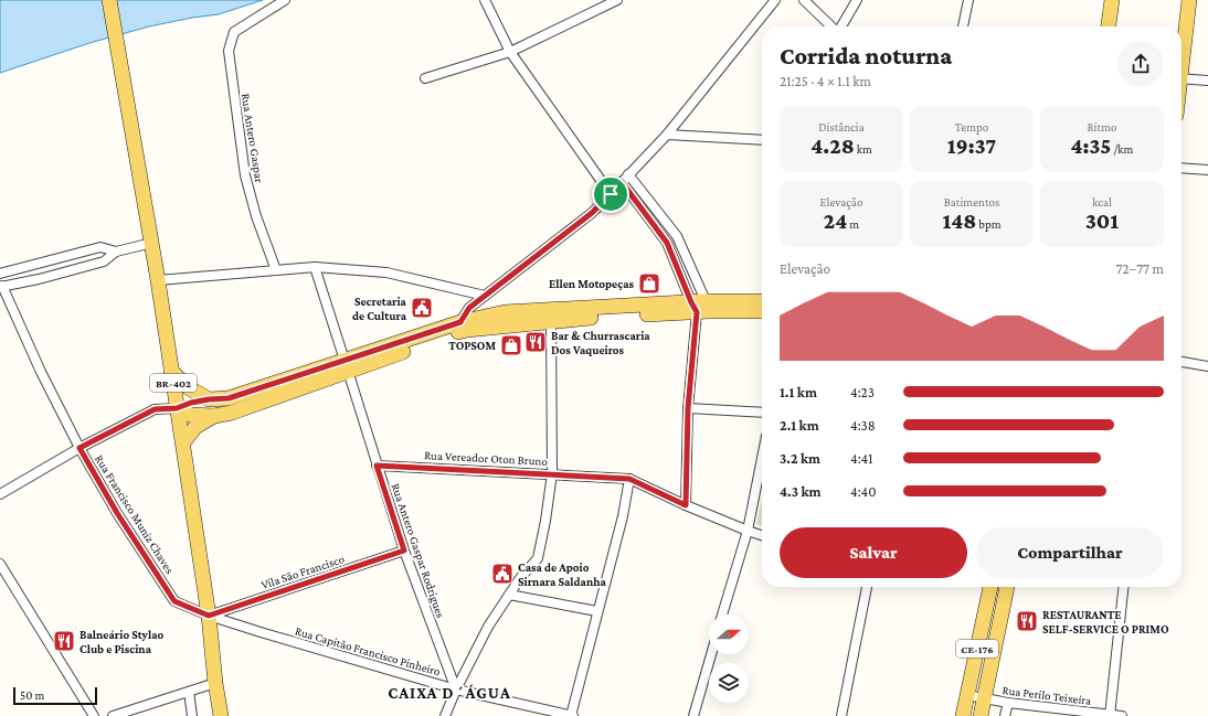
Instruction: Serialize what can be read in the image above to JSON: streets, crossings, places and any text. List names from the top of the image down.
{
  "streets": {
    "main road": ["BR-402", "CE-176"],
    "street": [
      "Rua Antero Gaspar",
      "Rua Vereador Oton Bruno",
      "Rua Francisco Muniz Chaves",
      "Rua Antero Gaspar Rodrigues",
      "Vila São Francisco",
      "Rua Capitão Francisco Pinheiro",
      "Rua Perilo Teixeira"
    ]
  },
  "crossings": [
    ["BR-402", "Rua Francisco Muniz Chaves"],
    ["BR-402", "Vila São Francisco"],
    ["BR-402", "Rua Capitão Francisco Pinheiro"],
    ["Rua Vereador Oton Bruno", "Rua Antero Gaspar Rodrigues"],
    ["Rua Francisco Muniz Chaves", "Vila São Francisco"],
    ["Rua Francisco Muniz Chaves", "Rua Capitão Francisco Pinheiro"],
    ["Rua Antero Gaspar Rodrigues", "Vila São Francisco"],
    ["Rua Antero Gaspar Rodrigues", "Rua Capitão Francisco Pinheiro"],
    ["Vila São Francisco", "Rua Capitão Francisco Pinheiro"],
    ["CE-176", "Rua Perilo Teixeira"]
  ],
  "districts": ["CAIXA D´ÁGUA"],
  "places": {
    "shop": ["Ellen Motopeças", "TOPSOM"],
    "public building": ["Secretaria de Cultura", "Casa de Apoio Sirnara Saldanha"],
    "restaurant": ["Bar & Churrascaria Dos Vaqueiros", "RESTAURANTE SELF-SERVICE O PRIMO", "Balneário Stylao Club e Piscina"]
  },
  "scale_bar": "50 m",
  "north": "right",
  "page": {
    "heading": ["Corrida noturna", "21:25 · 4 × 1.1 km"],
    "stats": [
      ["Distância", "4.28 km"],
      ["Tempo", "19:37"],
      ["Ritmo", "4:35 /km"],
      ["Elevação", "24 m"],
      ["Batimentos", "148 bpm"],
      ["kcal", "301"]
    ],
    "chart": ["Elevação", "72–77 m"],
    "list": [
      {
        "name": "1.1 km",
        "note": "4:23"
      },
      {
        "name": "2.1 km",
        "note": "4:38"
      },
      {
        "name": "3.2 km",
        "note": "4:41"
      },
      {
        "name": "4.3 km",
        "note": "4:40"
      }
    ],
    "buttons": ["Salvar", "Compartilhar"],
    "scale": "50 m"
  }
}
